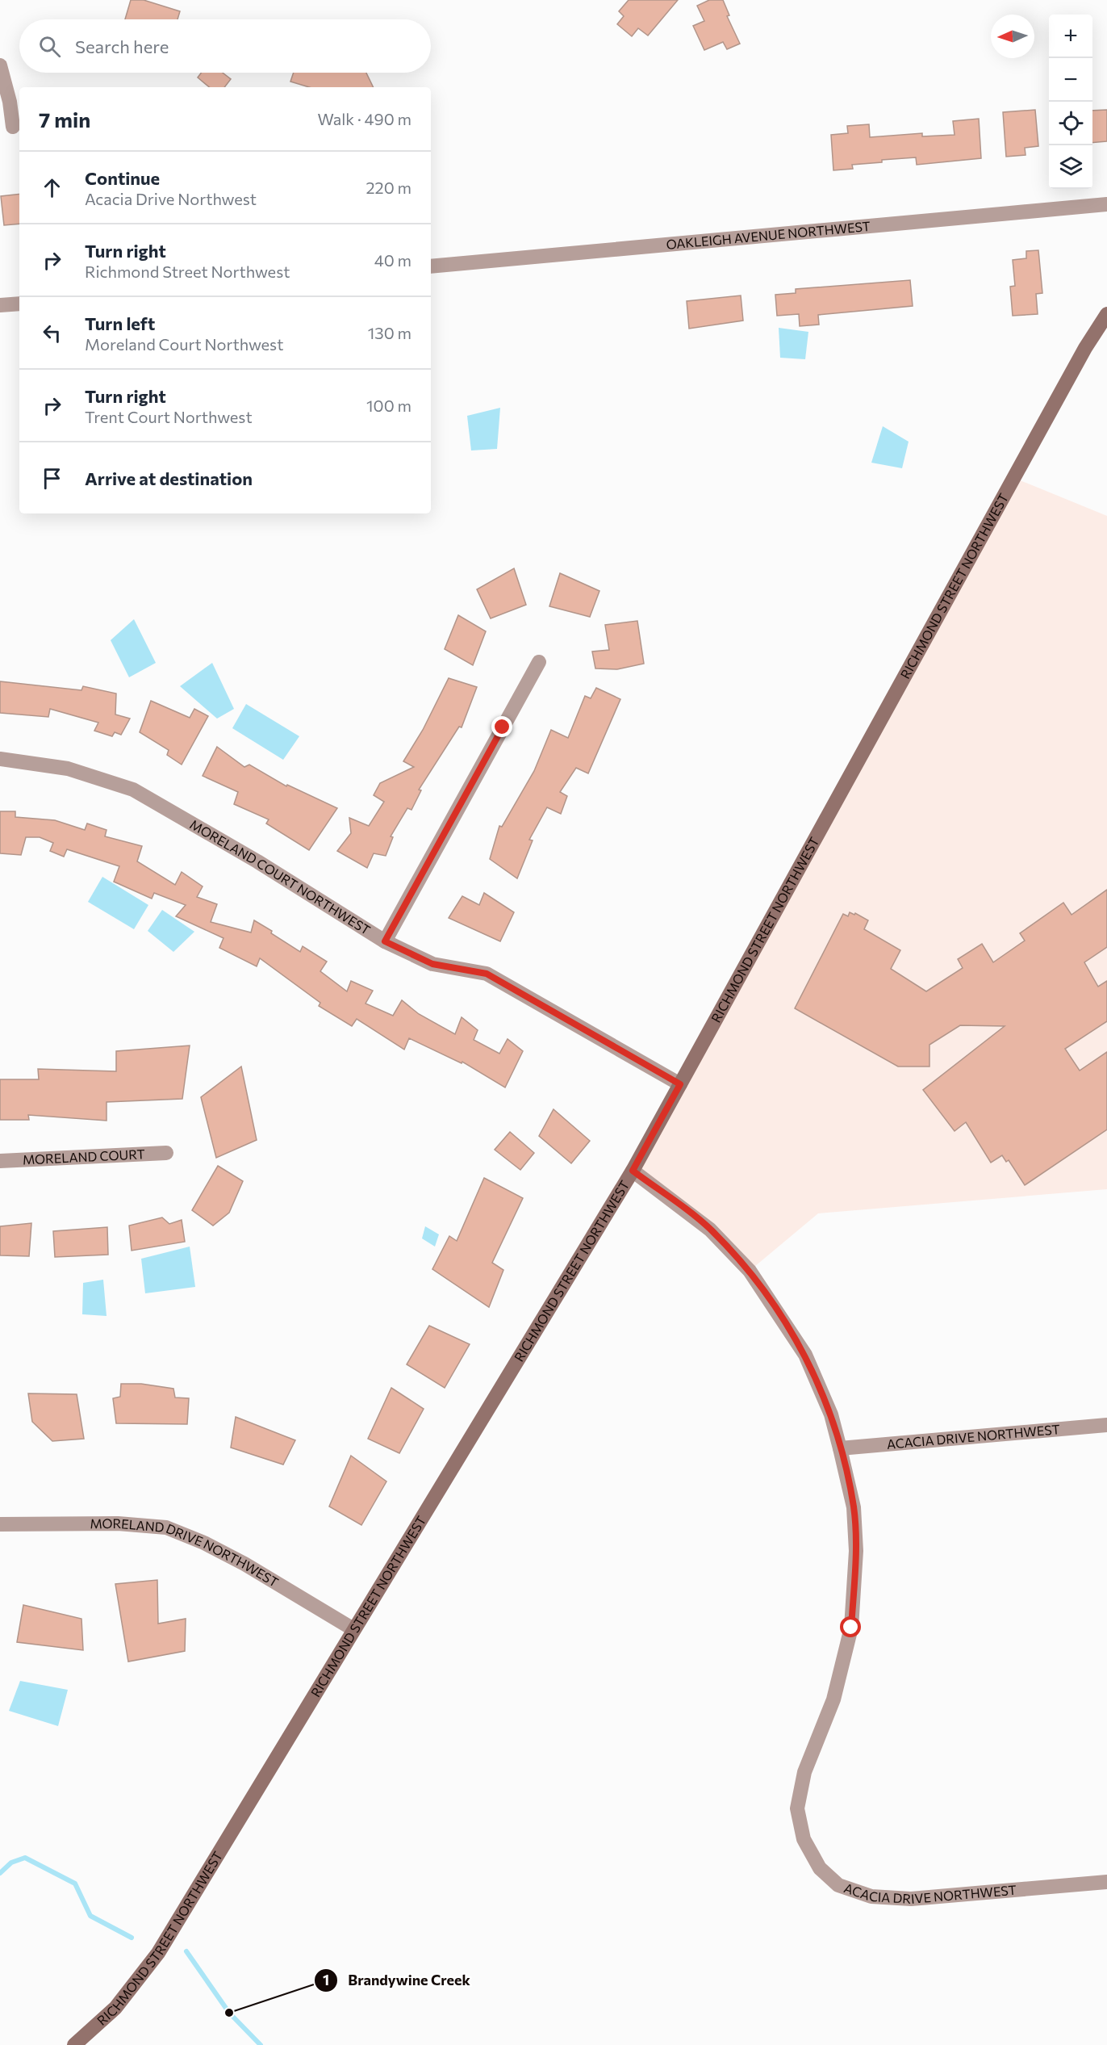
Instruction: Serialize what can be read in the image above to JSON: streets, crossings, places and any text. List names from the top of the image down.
{
  "streets": {
    "street": [
      "OAKLEIGH AVENUE NORTHWEST",
      "RICHMOND STREET NORTHWEST",
      "MORELAND COURT NORTHWEST",
      "MORELAND COURT",
      "ACACIA DRIVE NORTHWEST",
      "MORELAND DRIVE NORTHWEST"
    ]
  },
  "crossings": [
    ["RICHMOND STREET NORTHWEST", "MORELAND COURT NORTHWEST"],
    ["RICHMOND STREET NORTHWEST", "ACACIA DRIVE NORTHWEST"],
    ["RICHMOND STREET NORTHWEST", "MORELAND DRIVE NORTHWEST"]
  ],
  "places": ["Brandywine Creek"],
  "north": "left",
  "page": {
    "map_buttons": ["+", "−"],
    "search": "Search here",
    "heading": ["7 min", "Walk · 490 m"],
    "list": [
      ["Continue", "Acacia Drive Northwest", "220 m"],
      ["Turn right", "Richmond Street Northwest", "40 m"],
      ["Turn left", "Moreland Court Northwest", "130 m"],
      ["Turn right", "Trent Court Northwest", "100 m"],
      "Arrive at destination"
    ]
  }
}
